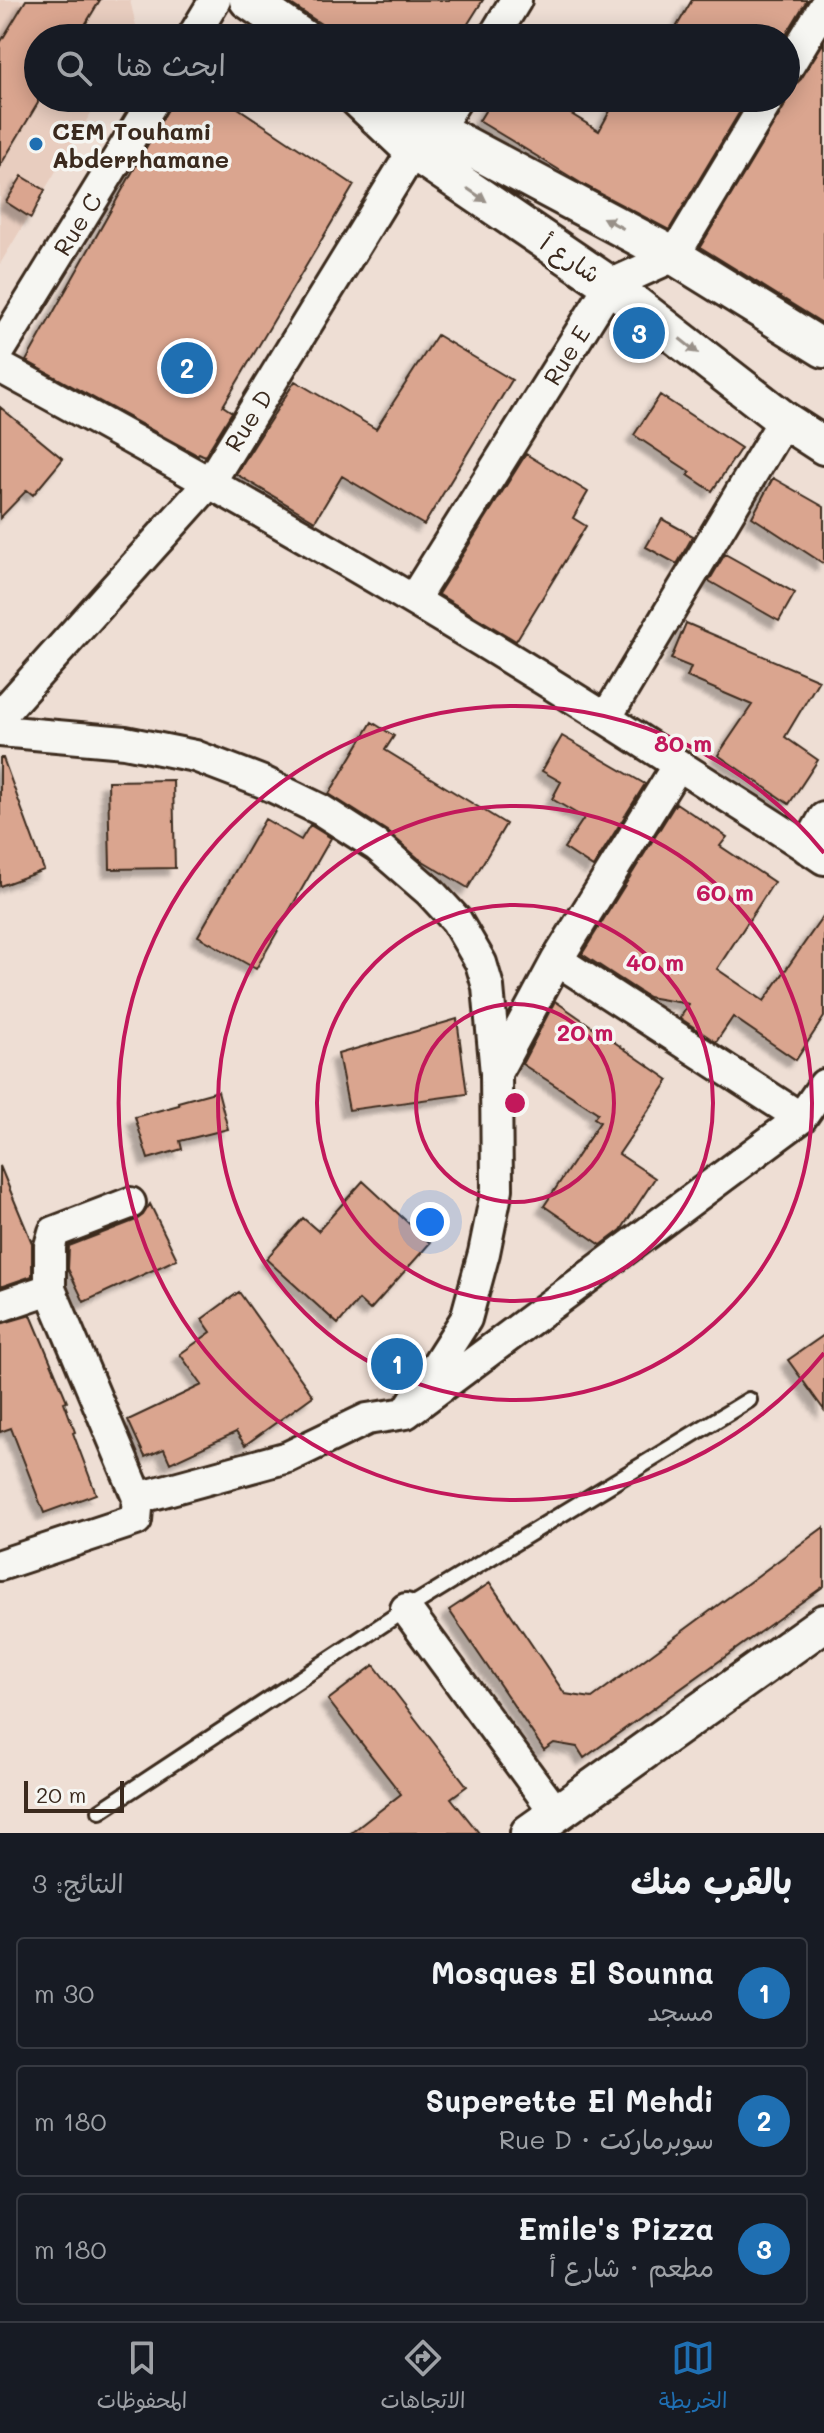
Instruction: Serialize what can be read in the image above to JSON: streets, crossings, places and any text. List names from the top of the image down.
{
  "streets": {
    "street": [
      "Rue C",
      "شارع أ",
      "Rue E",
      "Rue D"
    ]
  },
  "crossings": [
    ["شارع أ", "Rue E"],
    ["شارع أ", "Rue D"]
  ],
  "places": ["CEM Touhami Abderrhamane"],
  "scale_bar": "20 m",
  "page": {
    "search": "ابحث هنا",
    "pins": ["3", "2", "1"],
    "scale": "20 m",
    "heading": ["بالقرب منك", "النتائج: 3"],
    "list": [
      {
        "mark": "1",
        "name": "Mosques El Sounna",
        "note": "مسجد",
        "value": "30 m"
      },
      {
        "mark": "2",
        "name": "Superette El Mehdi",
        "note": "سوبرماركت · Rue D",
        "value": "180 m"
      },
      {
        "mark": "3",
        "name": "Emile's Pizza",
        "note": "مطعم · شارع أ",
        "value": "180 m"
      }
    ],
    "nav": ["الخريطة", "الاتجاهات", "المحفوظات"]
  },
  "rings": [
    "80 m",
    "60 m",
    "40 m",
    "20 m"
  ]
}
